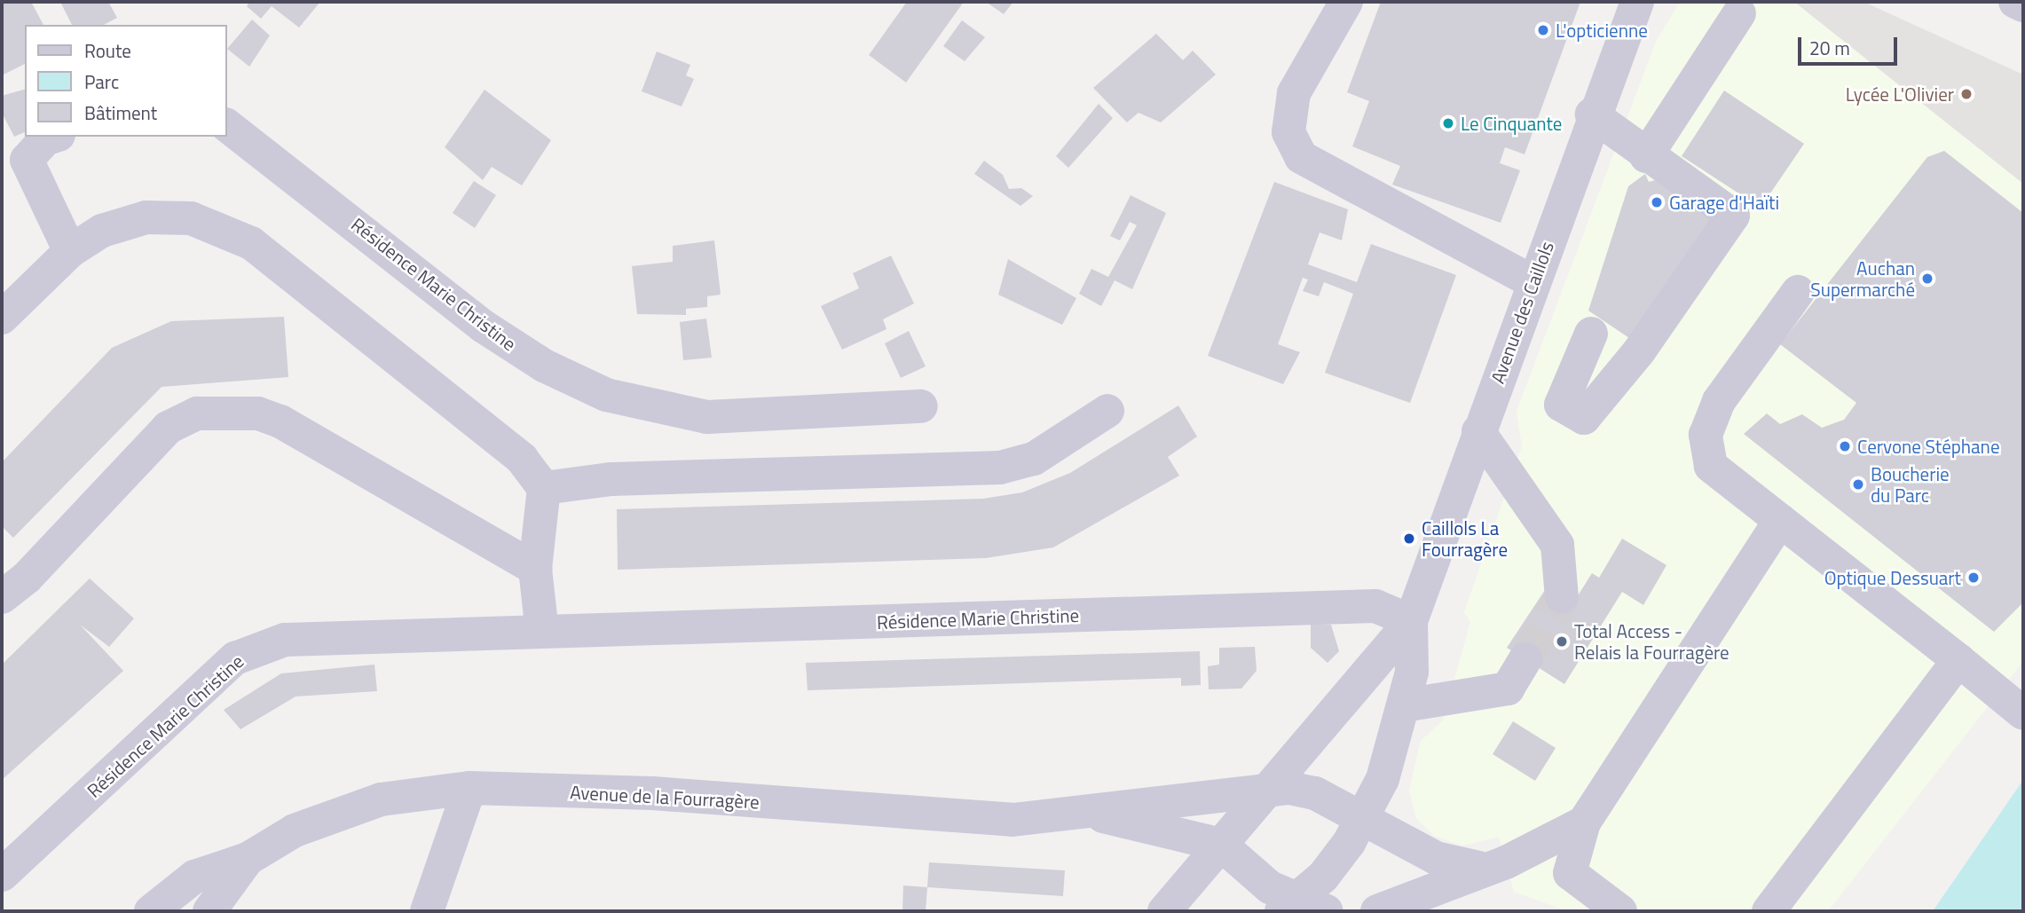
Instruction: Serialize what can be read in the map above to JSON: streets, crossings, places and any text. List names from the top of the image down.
{
  "streets": {
    "street": ["Résidence Marie Christine", "Avenue des Caillols", "Avenue de la Fourragère"]
  },
  "crossings": [
    ["Résidence Marie Christine", "Avenue des Caillols"],
    ["Avenue des Caillols", "Avenue de la Fourragère"]
  ],
  "places": [
    "L'opticienne",
    "Lycée L'Olivier",
    "Le Cinquante",
    "Garage d'Haïti",
    "Auchan Supermarché",
    "Cervone Stéphane",
    "Boucherie du Parc",
    "Caillols La Fourragère",
    "Optique Dessuart",
    "Total Access - Relais la Fourragère"
  ],
  "legend": ["Route", "Parc", "Bâtiment"],
  "scale_bar": "20 m"
}
